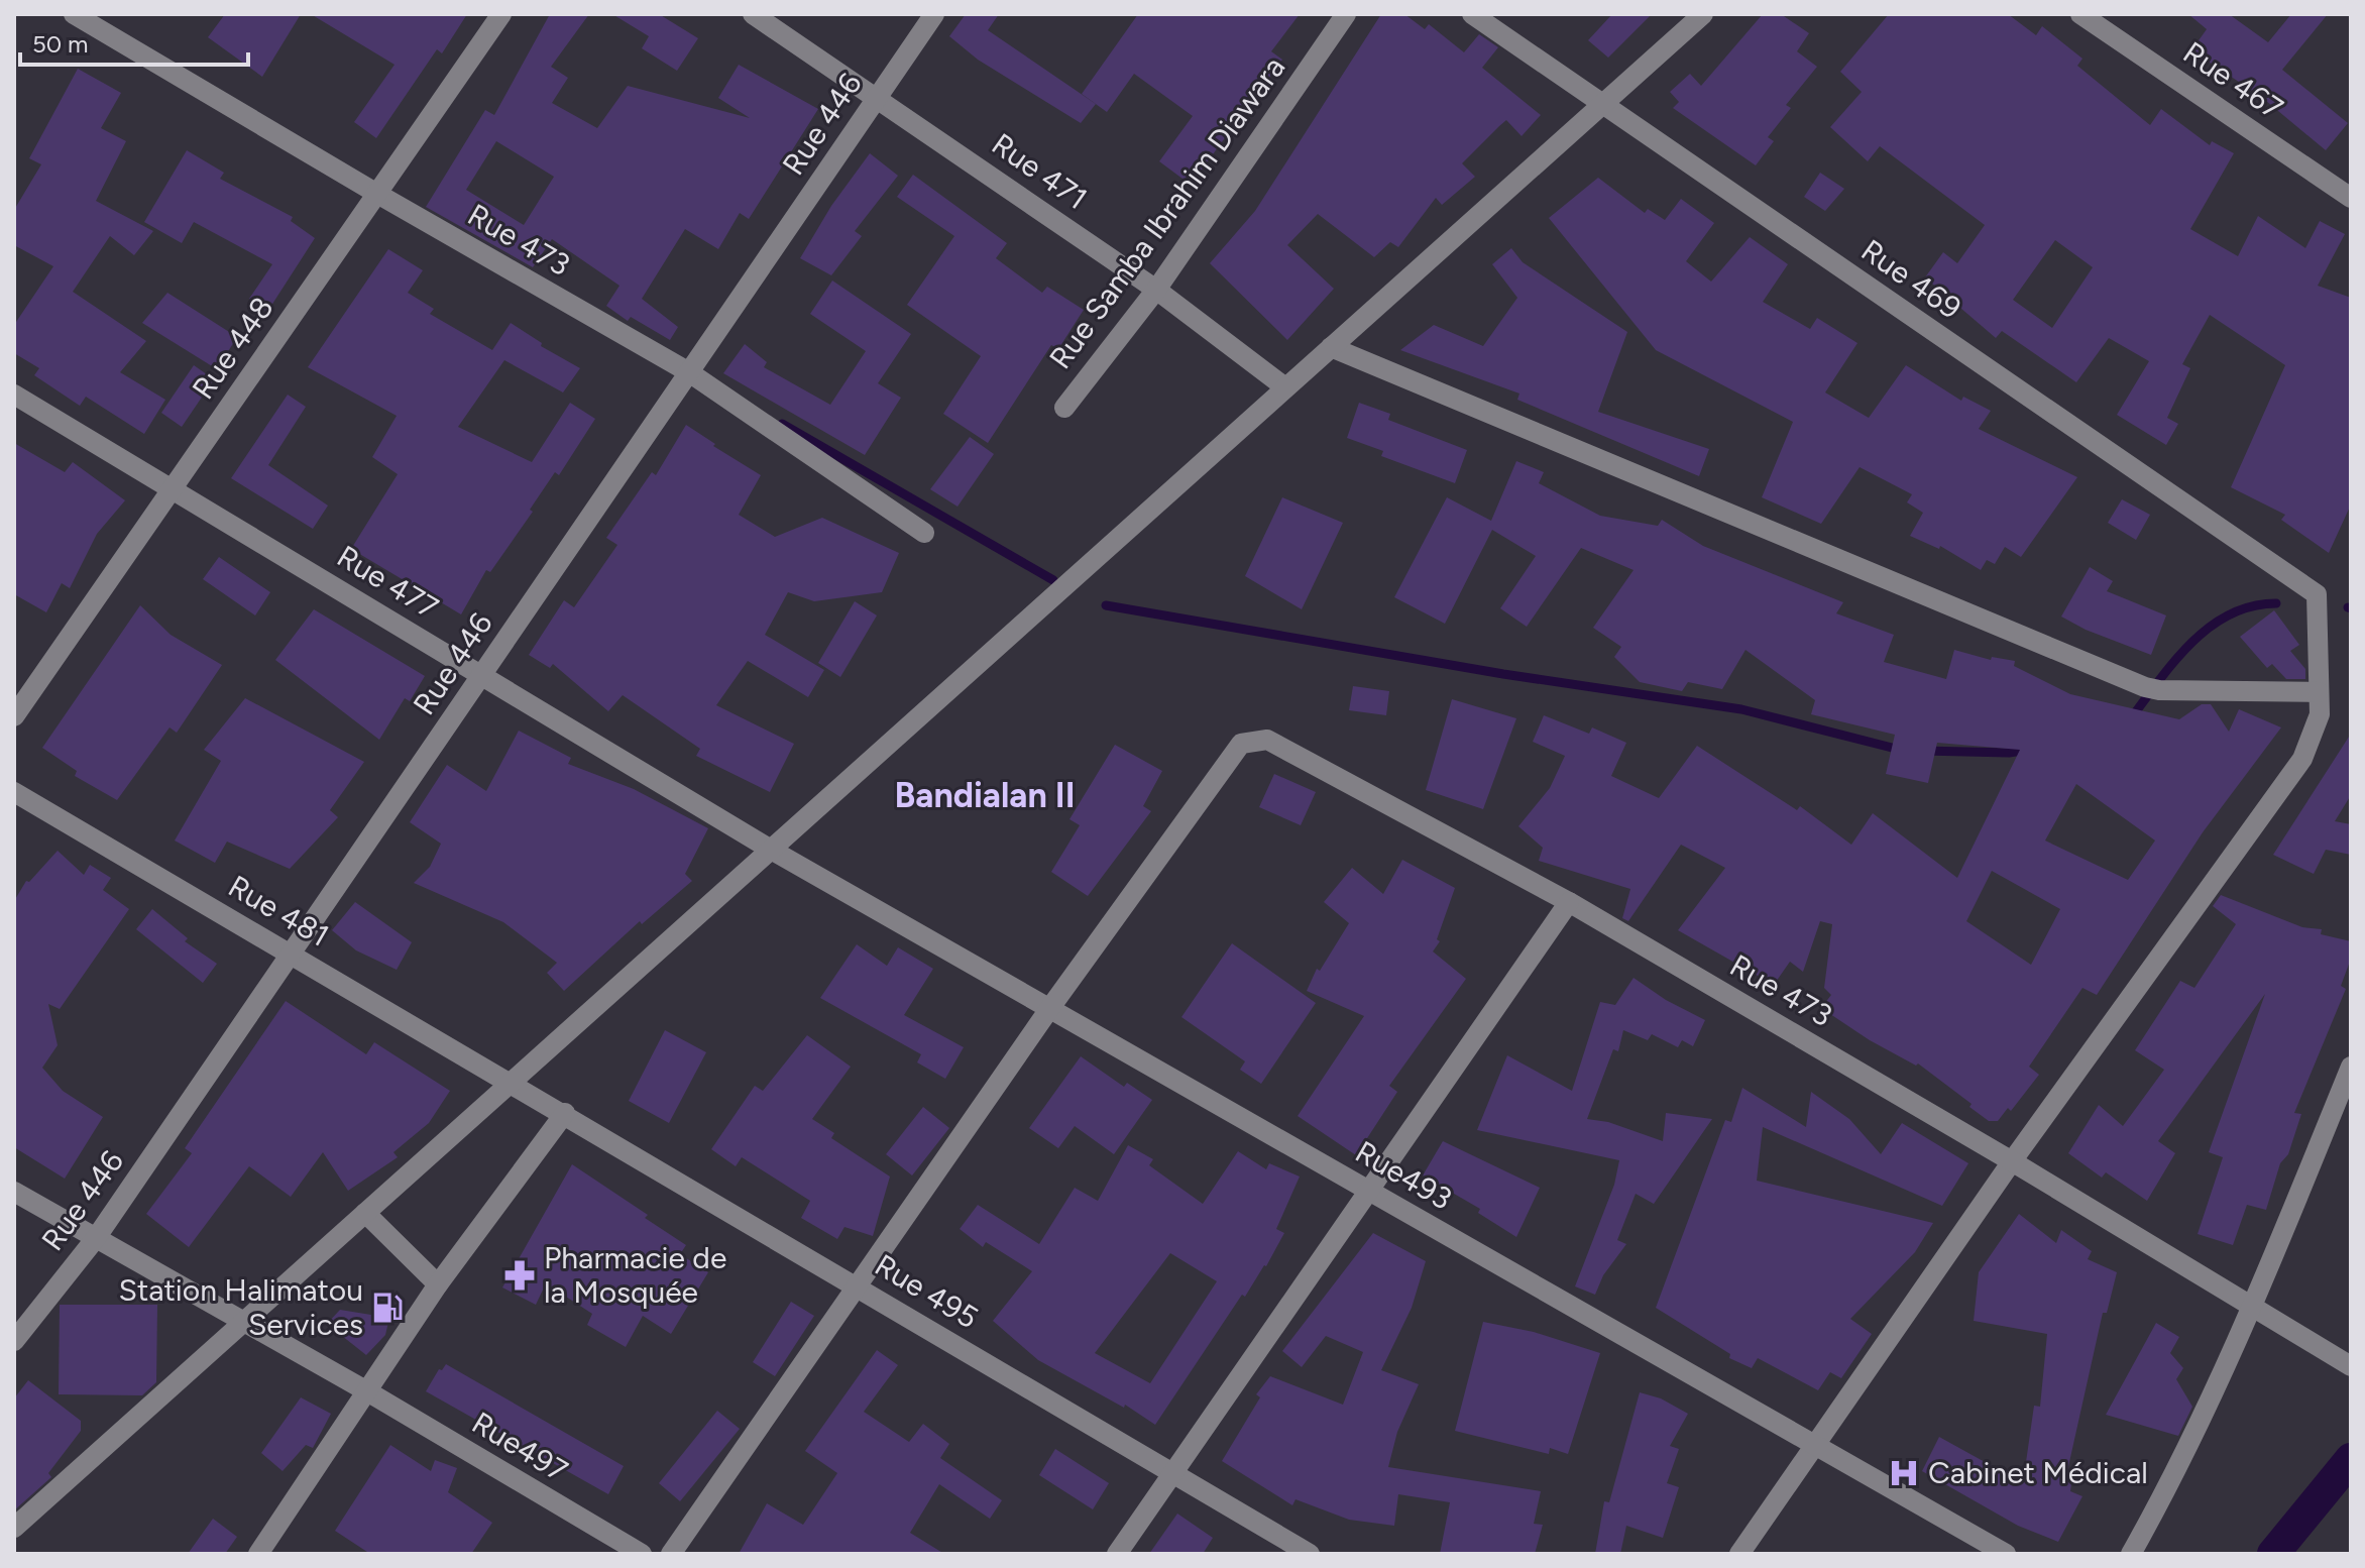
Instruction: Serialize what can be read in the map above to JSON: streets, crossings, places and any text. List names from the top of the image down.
{
  "streets": {
    "street": [
      "Rue 467",
      "Rue 446",
      "Rue 471",
      "Rue Samba Ibrahim Diawara",
      "Rue 473",
      "Rue 469",
      "Rue 448",
      "Rue 477",
      "Rue 481",
      "Rue493",
      "Rue 495",
      "Rue497"
    ]
  },
  "crossings": [
    ["Rue 446", "Rue 471"],
    ["Rue 446", "Rue 473"],
    ["Rue 446", "Rue 477"],
    ["Rue 446", "Rue 481"],
    ["Rue 446", "Rue497"],
    ["Rue 471", "Rue Samba Ibrahim Diawara"],
    ["Rue 473", "Rue 448"],
    ["Rue 473", "Rue493"],
    ["Rue 448", "Rue 477"],
    ["Rue 477", "Rue493"],
    ["Rue 481", "Rue 495"]
  ],
  "districts": ["Bandialan II"],
  "places": {
    "pharmacy": ["Pharmacie de la Mosquée"],
    "fuel station": ["Station Halimatou Services"],
    "hospital": ["Cabinet Médical"]
  },
  "scale_bar": "50 m"
}
